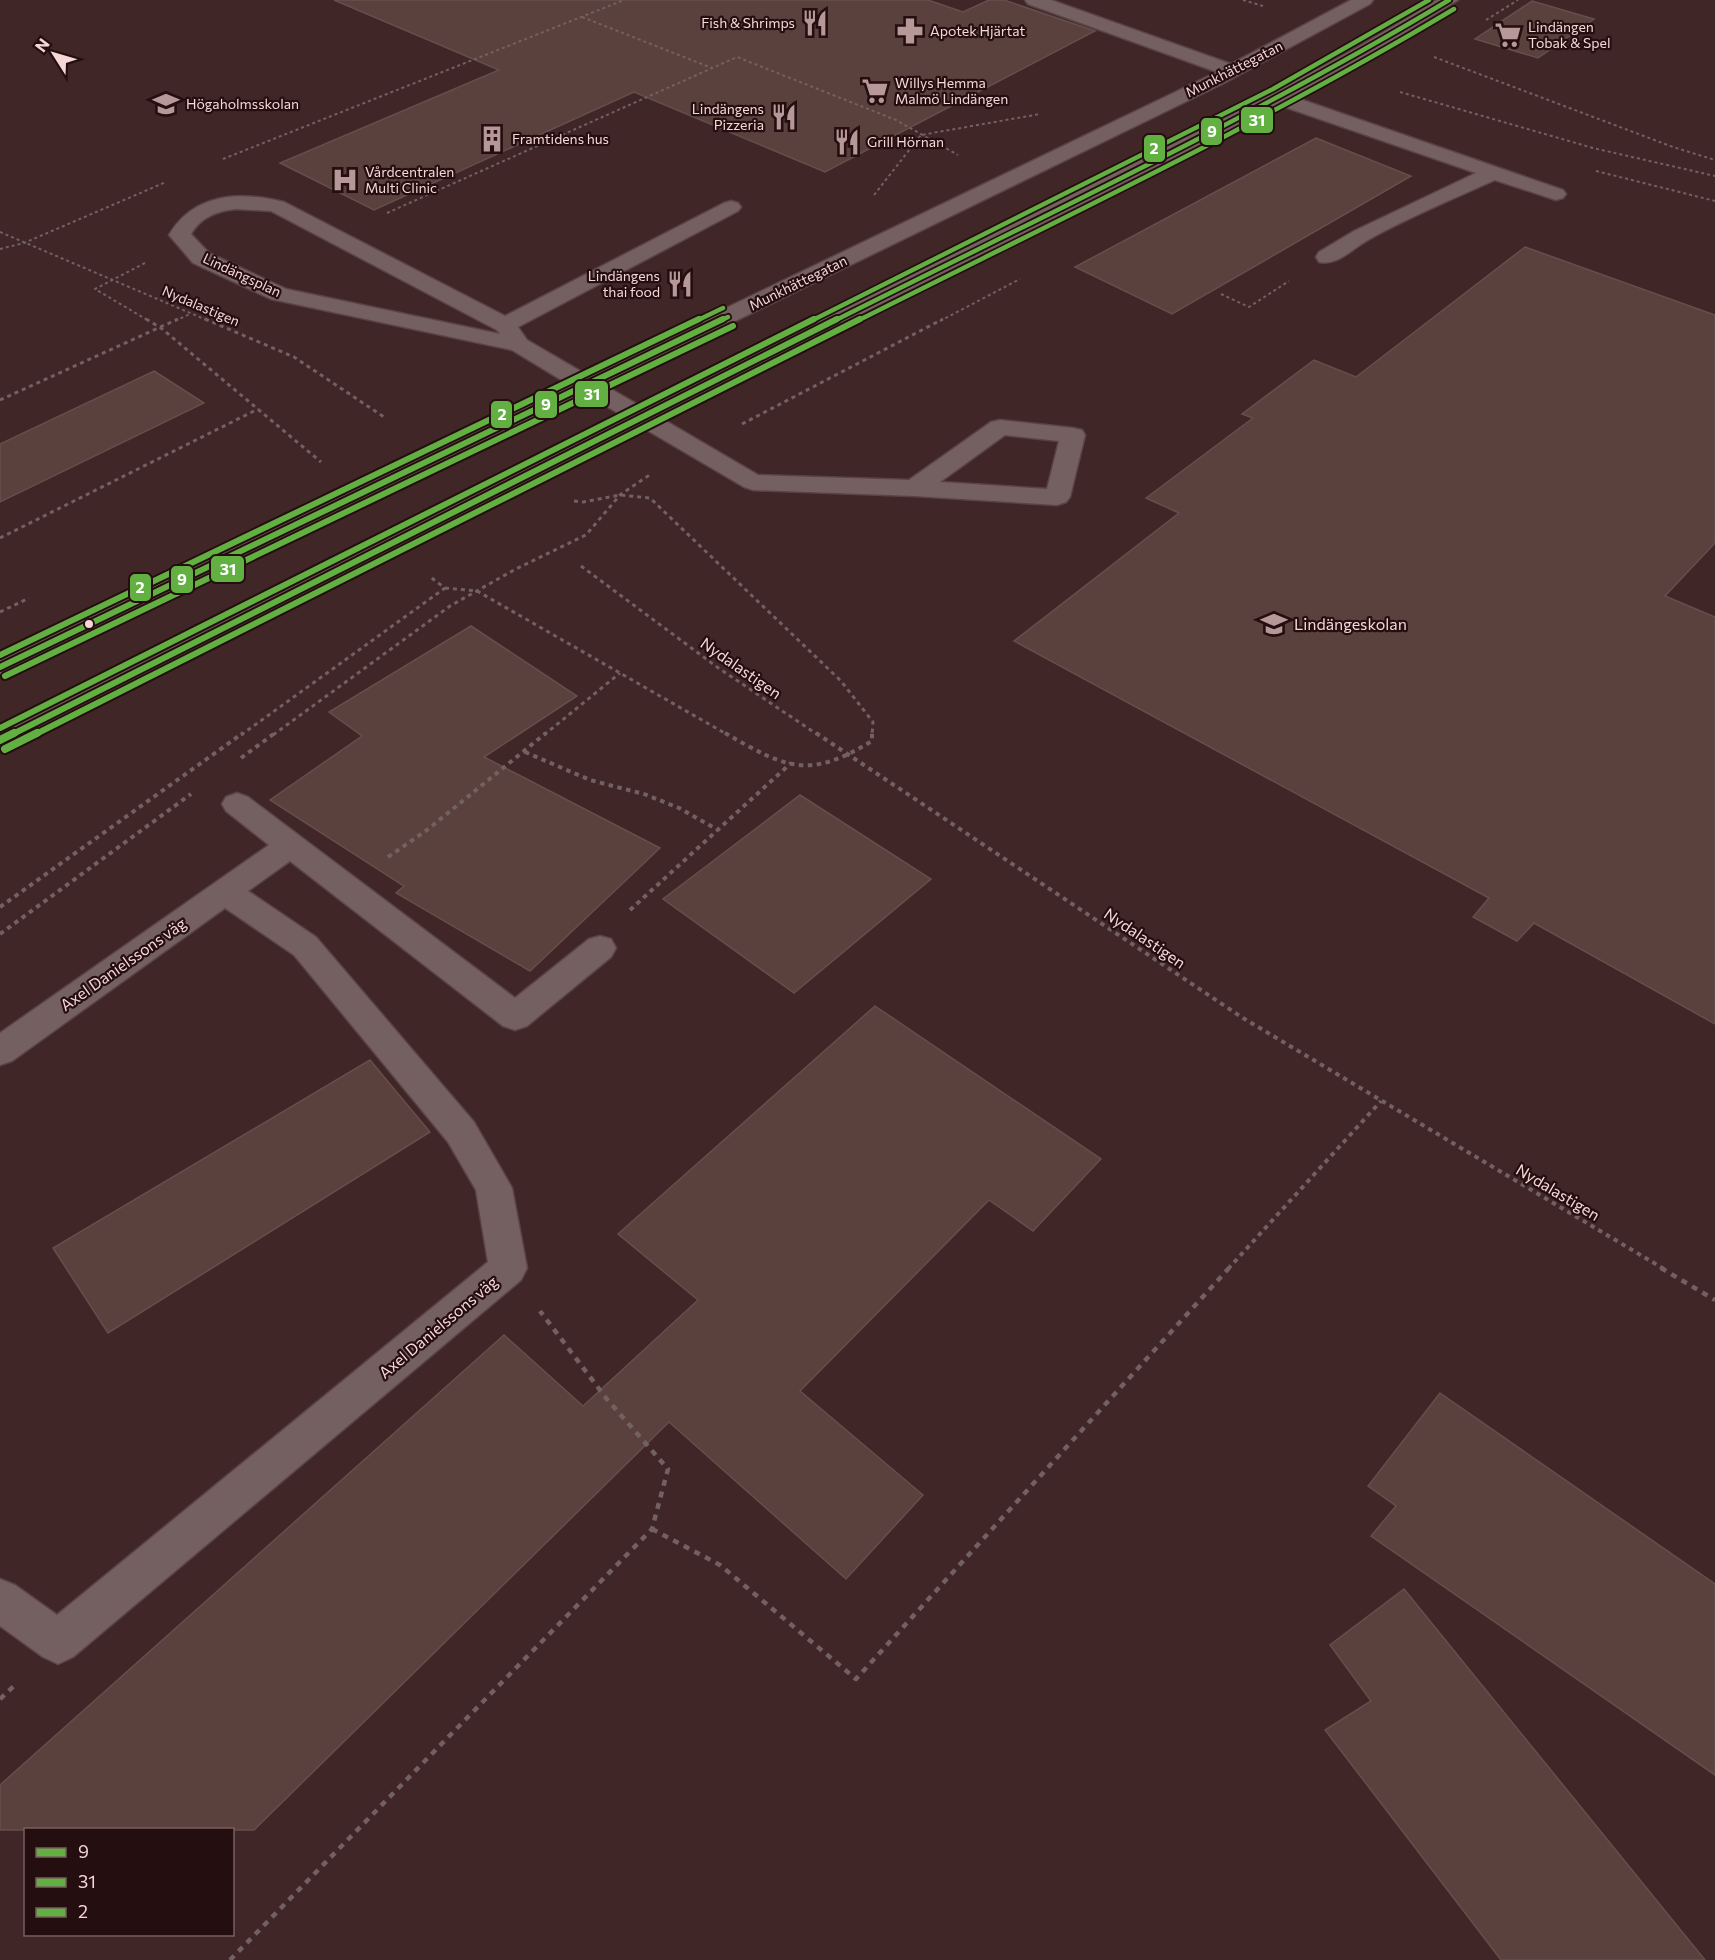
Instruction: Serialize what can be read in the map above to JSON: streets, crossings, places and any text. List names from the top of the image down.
{
  "streets": {
    "street": ["Munkhättegatan", "Lindängsplan", "Axel Danielssons väg"],
    "path": ["Nydalastigen"]
  },
  "crossings": [
    ["Munkhättegatan", "Lindängsplan"]
  ],
  "places": {
    "restaurant": [
      "Fish & Shrimps",
      "Lindängens Pizzeria",
      "Grill Hörnan",
      "Lindängens thai food"
    ],
    "pharmacy": ["Apotek Hjärtat"],
    "supermarket": ["Lindängen Tobak & Spel", "Willys Hemma Malmö Lindängen"],
    "school or university": ["Högaholmsskolan", "Lindängeskolan"],
    "building": ["Framtidens hus"],
    "hospital": ["Vårdcentralen Multi Clinic"]
  },
  "lines": ["transit line 9", "transit line 2", "transit line 31"],
  "legend": ["9", "31", "2"],
  "north": "top left"
}
